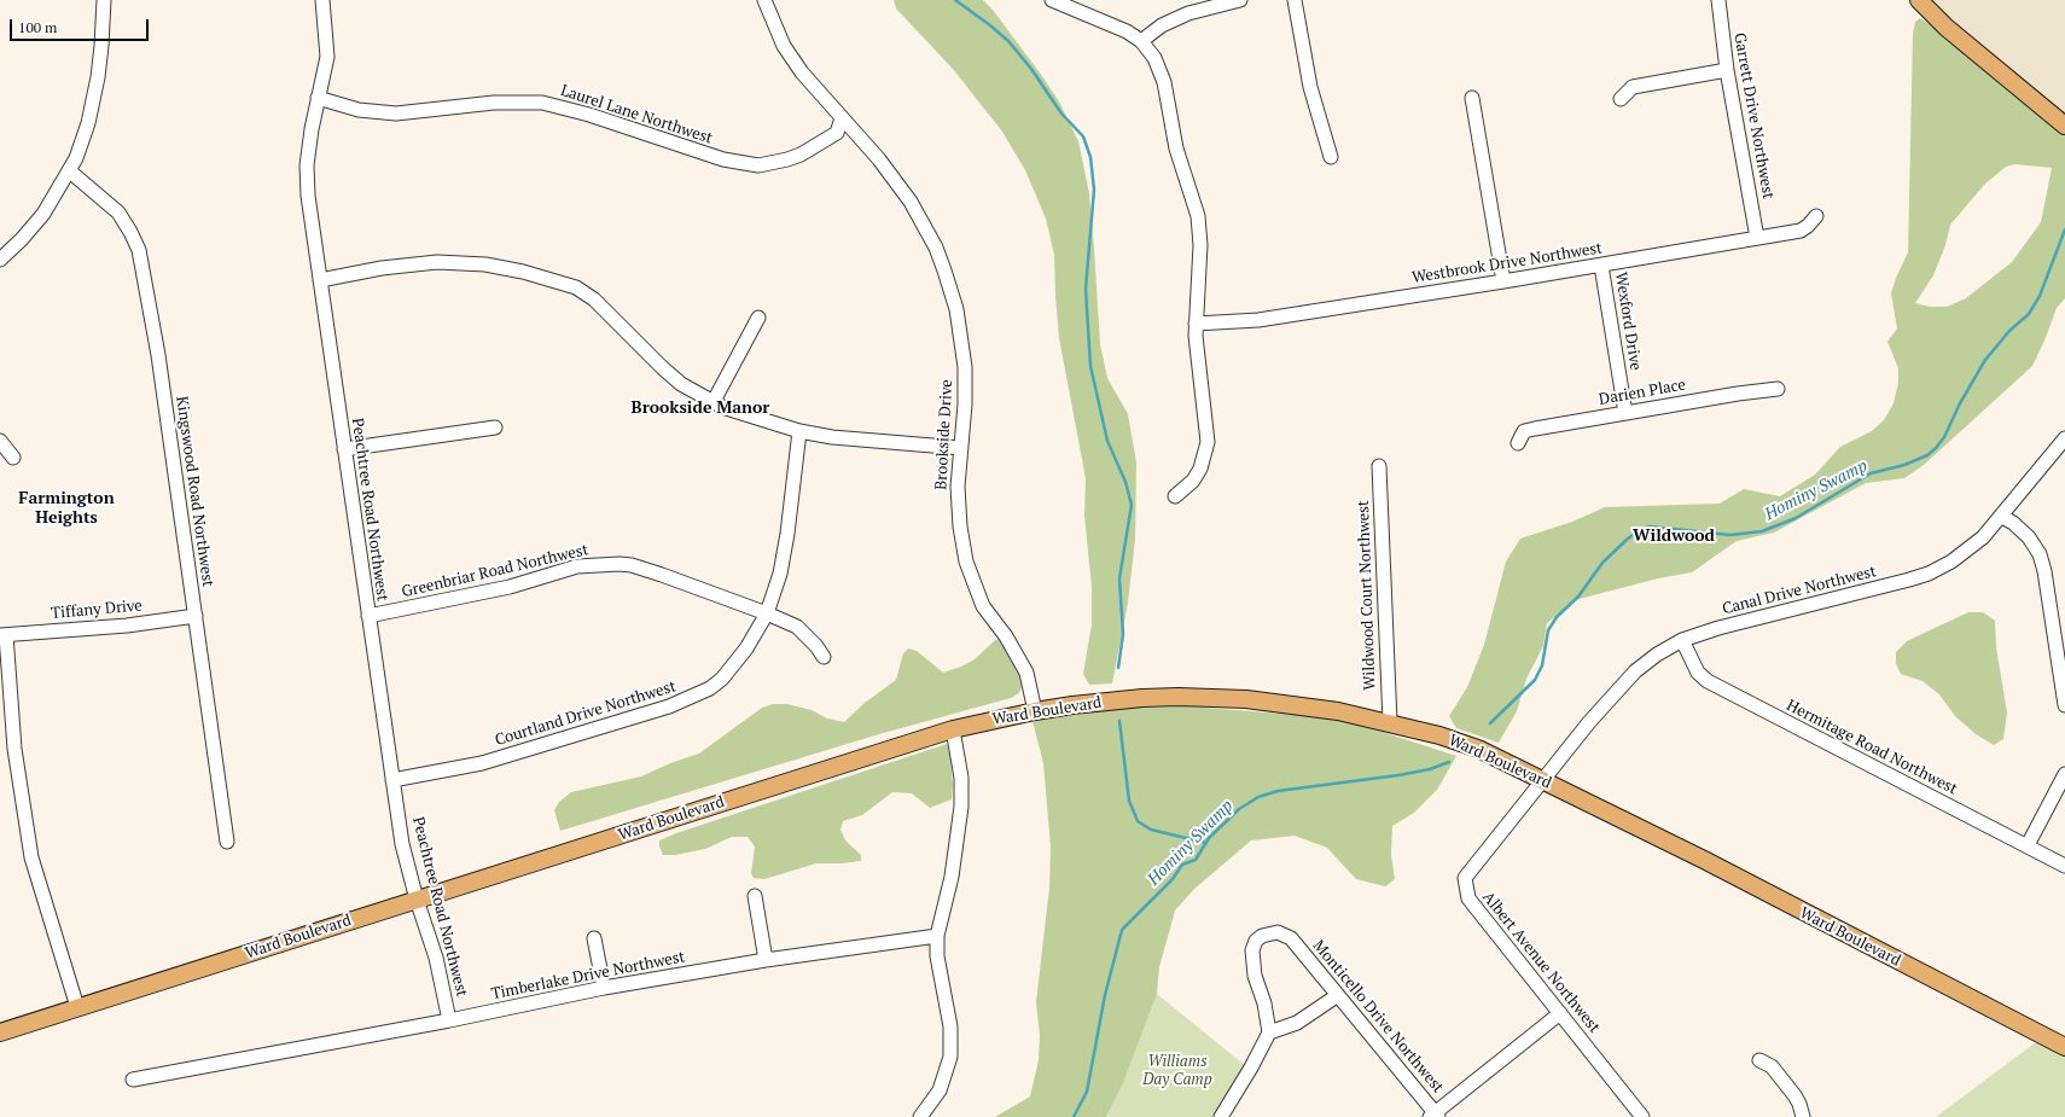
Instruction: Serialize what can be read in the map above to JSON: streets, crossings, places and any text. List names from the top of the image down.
{
  "streets": {
    "main road": ["Ward Boulevard"],
    "street": [
      "Laurel Lane Northwest",
      "Garrett Drive Northwest",
      "Westbrook Drive Northwest",
      "Wexford Drive",
      "Darien Place",
      "Brookside Drive",
      "Kingswood Road Northwest",
      "Peachtree Road Northwest",
      "Greenbriar Road Northwest",
      "Canal Drive Northwest",
      "Wildwood Court Northwest",
      "Tiffany Drive",
      "Courtland Drive Northwest",
      "Hermitage Road Northwest",
      "Albert Avenue Northwest",
      "Timberlake Drive Northwest",
      "Monticello Drive Northwest"
    ]
  },
  "crossings": [
    ["Laurel Lane Northwest", "Brookside Drive"],
    ["Laurel Lane Northwest", "Peachtree Road Northwest"],
    ["Garrett Drive Northwest", "Westbrook Drive Northwest"],
    ["Westbrook Drive Northwest", "Wexford Drive"],
    ["Wexford Drive", "Darien Place"],
    ["Brookside Drive", "Ward Boulevard"],
    ["Kingswood Road Northwest", "Tiffany Drive"],
    ["Peachtree Road Northwest", "Greenbriar Road Northwest"],
    ["Peachtree Road Northwest", "Ward Boulevard"],
    ["Peachtree Road Northwest", "Courtland Drive Northwest"],
    ["Peachtree Road Northwest", "Timberlake Drive Northwest"],
    ["Greenbriar Road Northwest", "Courtland Drive Northwest"],
    ["Canal Drive Northwest", "Ward Boulevard"],
    ["Canal Drive Northwest", "Hermitage Road Northwest"],
    ["Canal Drive Northwest", "Albert Avenue Northwest"],
    ["Wildwood Court Northwest", "Ward Boulevard"],
    ["Ward Boulevard", "Albert Avenue Northwest"]
  ],
  "districts": ["Brookside Manor", "Farmington Heights", "Wildwood"],
  "water": ["Hominy Swamp"],
  "parks": ["Williams Day Camp"],
  "scale_bar": "100 m"
}
